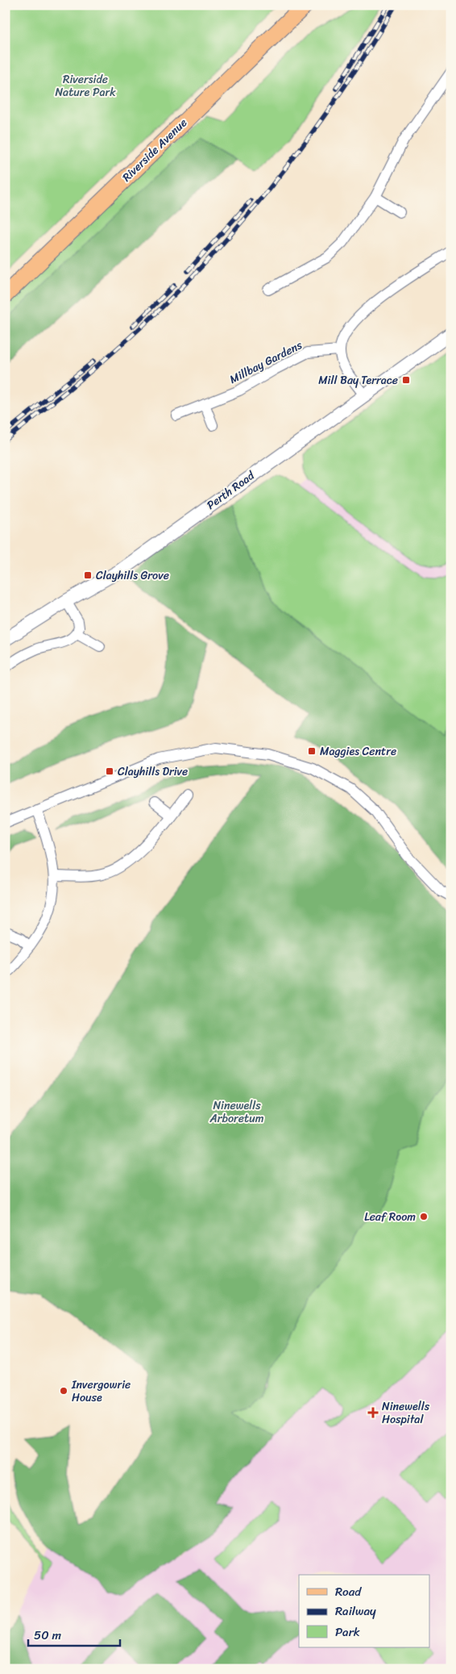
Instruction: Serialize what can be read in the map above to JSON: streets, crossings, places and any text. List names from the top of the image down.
{
  "streets": {
    "main road": ["Riverside Avenue"],
    "street": ["Millbay Gardens", "Perth Road"]
  },
  "parks": ["Riverside Nature Park", "Ninewells Arboretum"],
  "places": {
    "transit": [
      "Mill Bay Terrace",
      "Clayhills Grove",
      "Maggies Centre",
      "Clayhills Drive"
    ],
    "other": ["Leaf Room", "Invergowrie House"],
    "health": ["Ninewells Hospital"]
  },
  "legend": ["Road", "Railway", "Park"],
  "scale_bar": "50 m"
}
